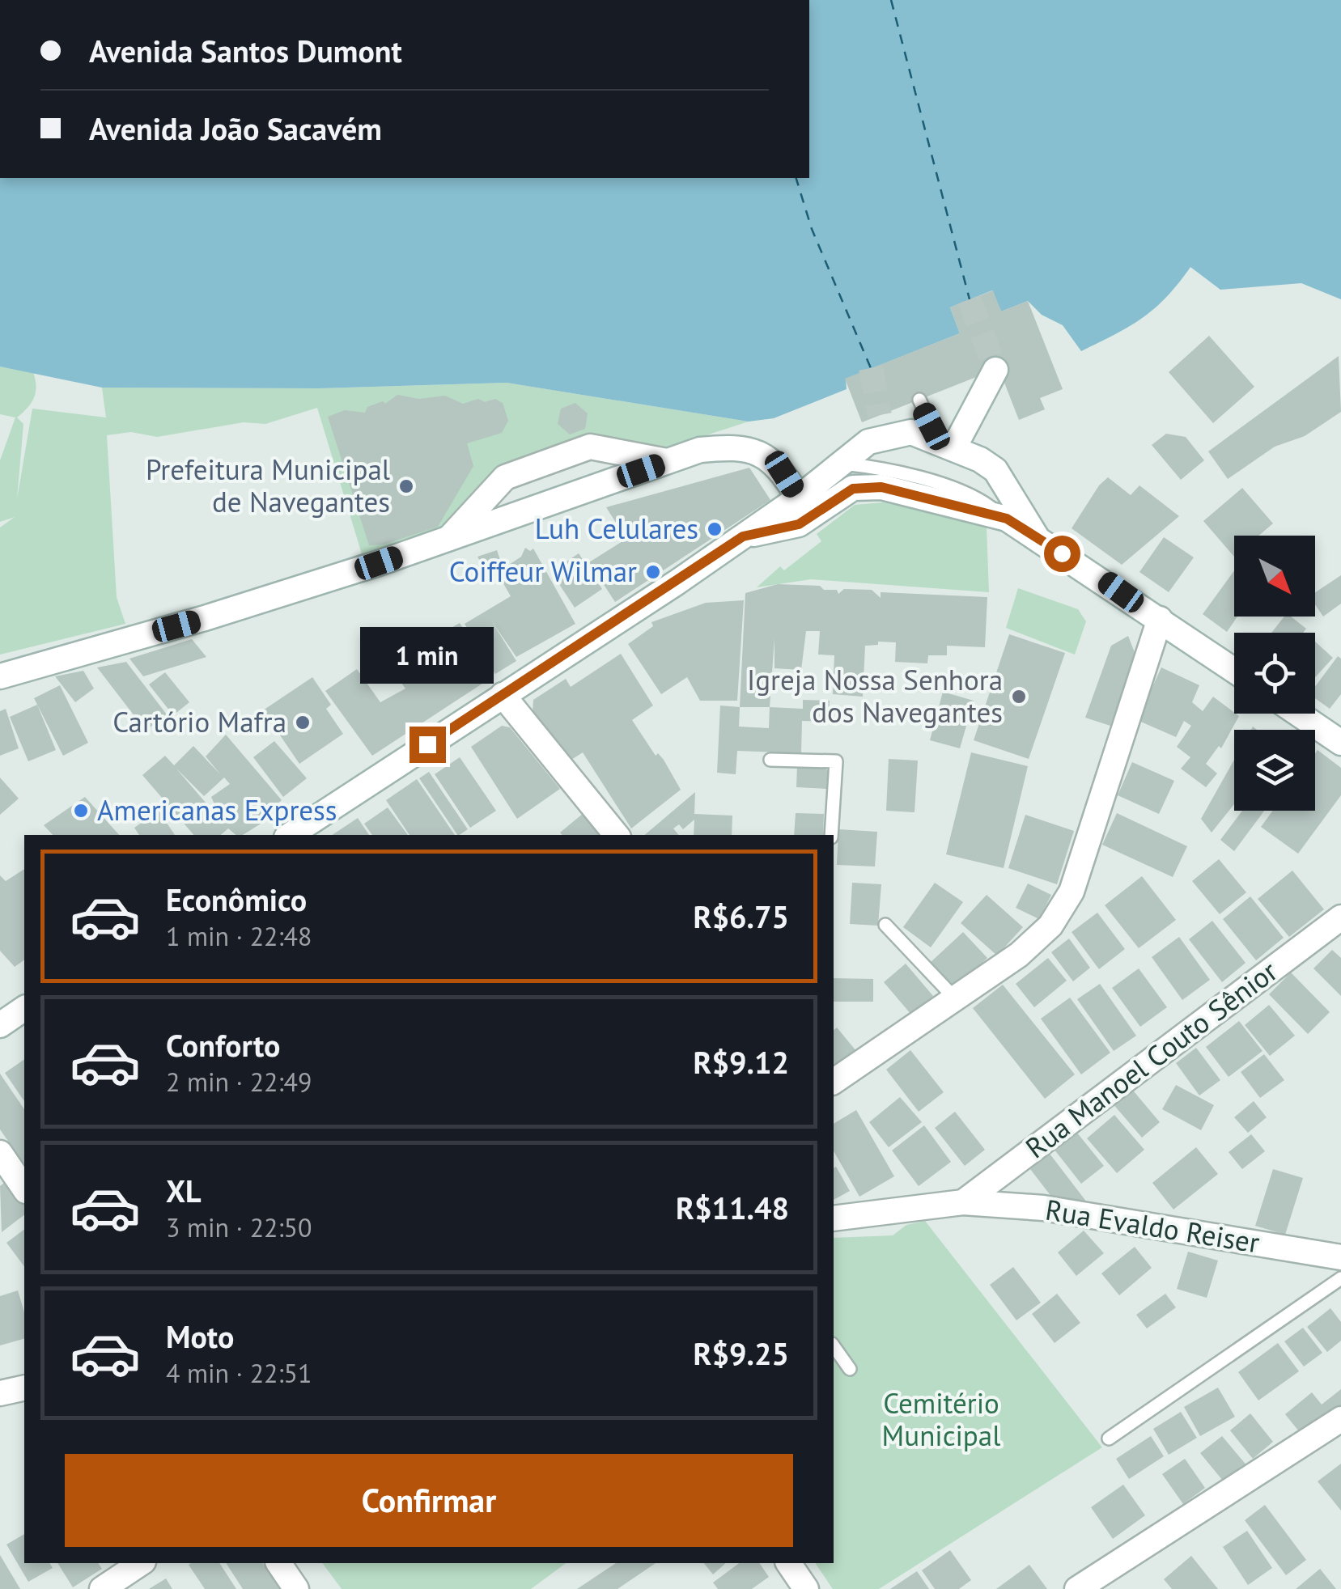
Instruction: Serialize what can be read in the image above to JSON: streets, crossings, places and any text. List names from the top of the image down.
{
  "streets": {
    "street": ["Rua Manoel Couto Sênior", "Rua Evaldo Reiser"]
  },
  "crossings": [
    ["Rua Manoel Couto Sênior", "Rua Evaldo Reiser"]
  ],
  "parks": ["Cemitério Municipal"],
  "places": [
    "Prefeitura Municipal de Navegantes",
    "Luh Celulares",
    "Coiffeur Wilmar",
    "Igreja Nossa Senhora dos Navegantes",
    "Cartório Mafra",
    "Americanas Express"
  ],
  "north": "bottom right",
  "page": {
    "banner": ["Avenida Santos Dumont", "Avenida João Sacavém"],
    "bubble": "1 min",
    "list": [
      {
        "name": "Econômico",
        "note": "1 min · 22:48",
        "value": "R$6.75"
      },
      {
        "name": "Conforto",
        "note": "2 min · 22:49",
        "value": "R$9.12"
      },
      {
        "name": "XL",
        "note": "3 min · 22:50",
        "value": "R$11.48"
      },
      {
        "name": "Moto",
        "note": "4 min · 22:51",
        "value": "R$9.25"
      }
    ],
    "buttons": "Confirmar"
  }
}
